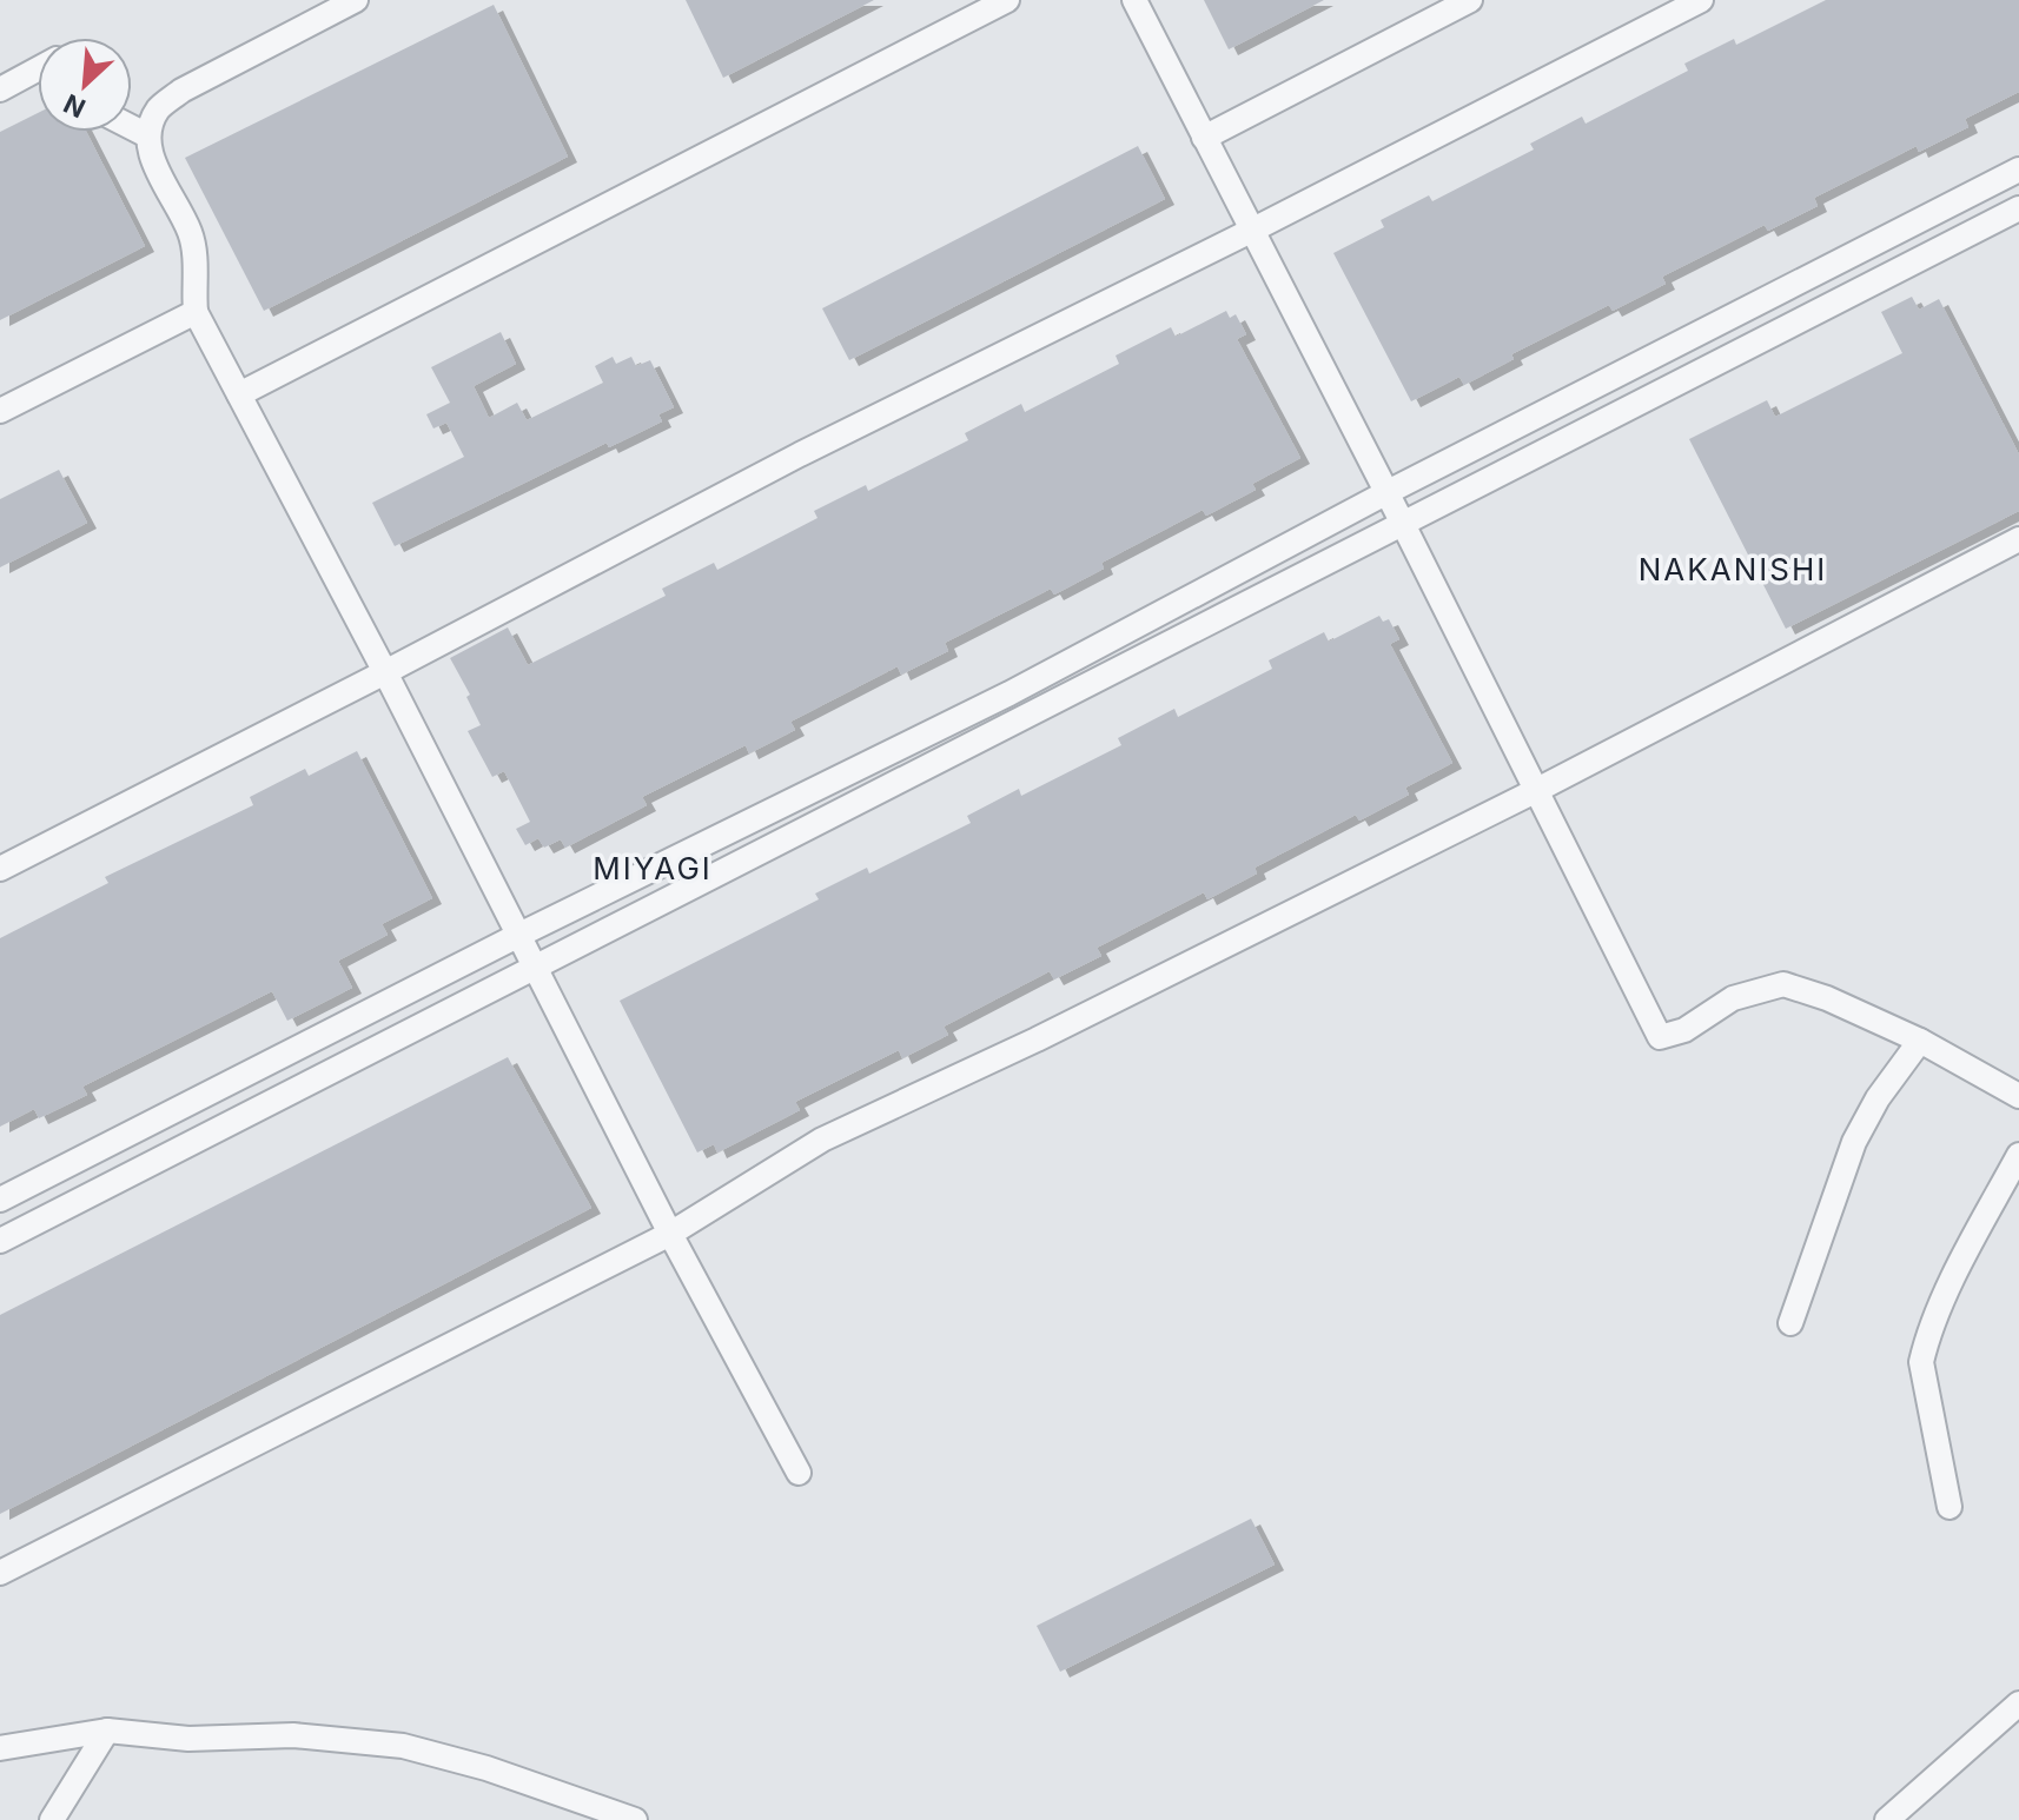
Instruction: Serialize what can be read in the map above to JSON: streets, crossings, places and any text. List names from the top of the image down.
{
  "districts": ["NAKANISHI", "MIYAGI"],
  "north": "bottom left"
}
